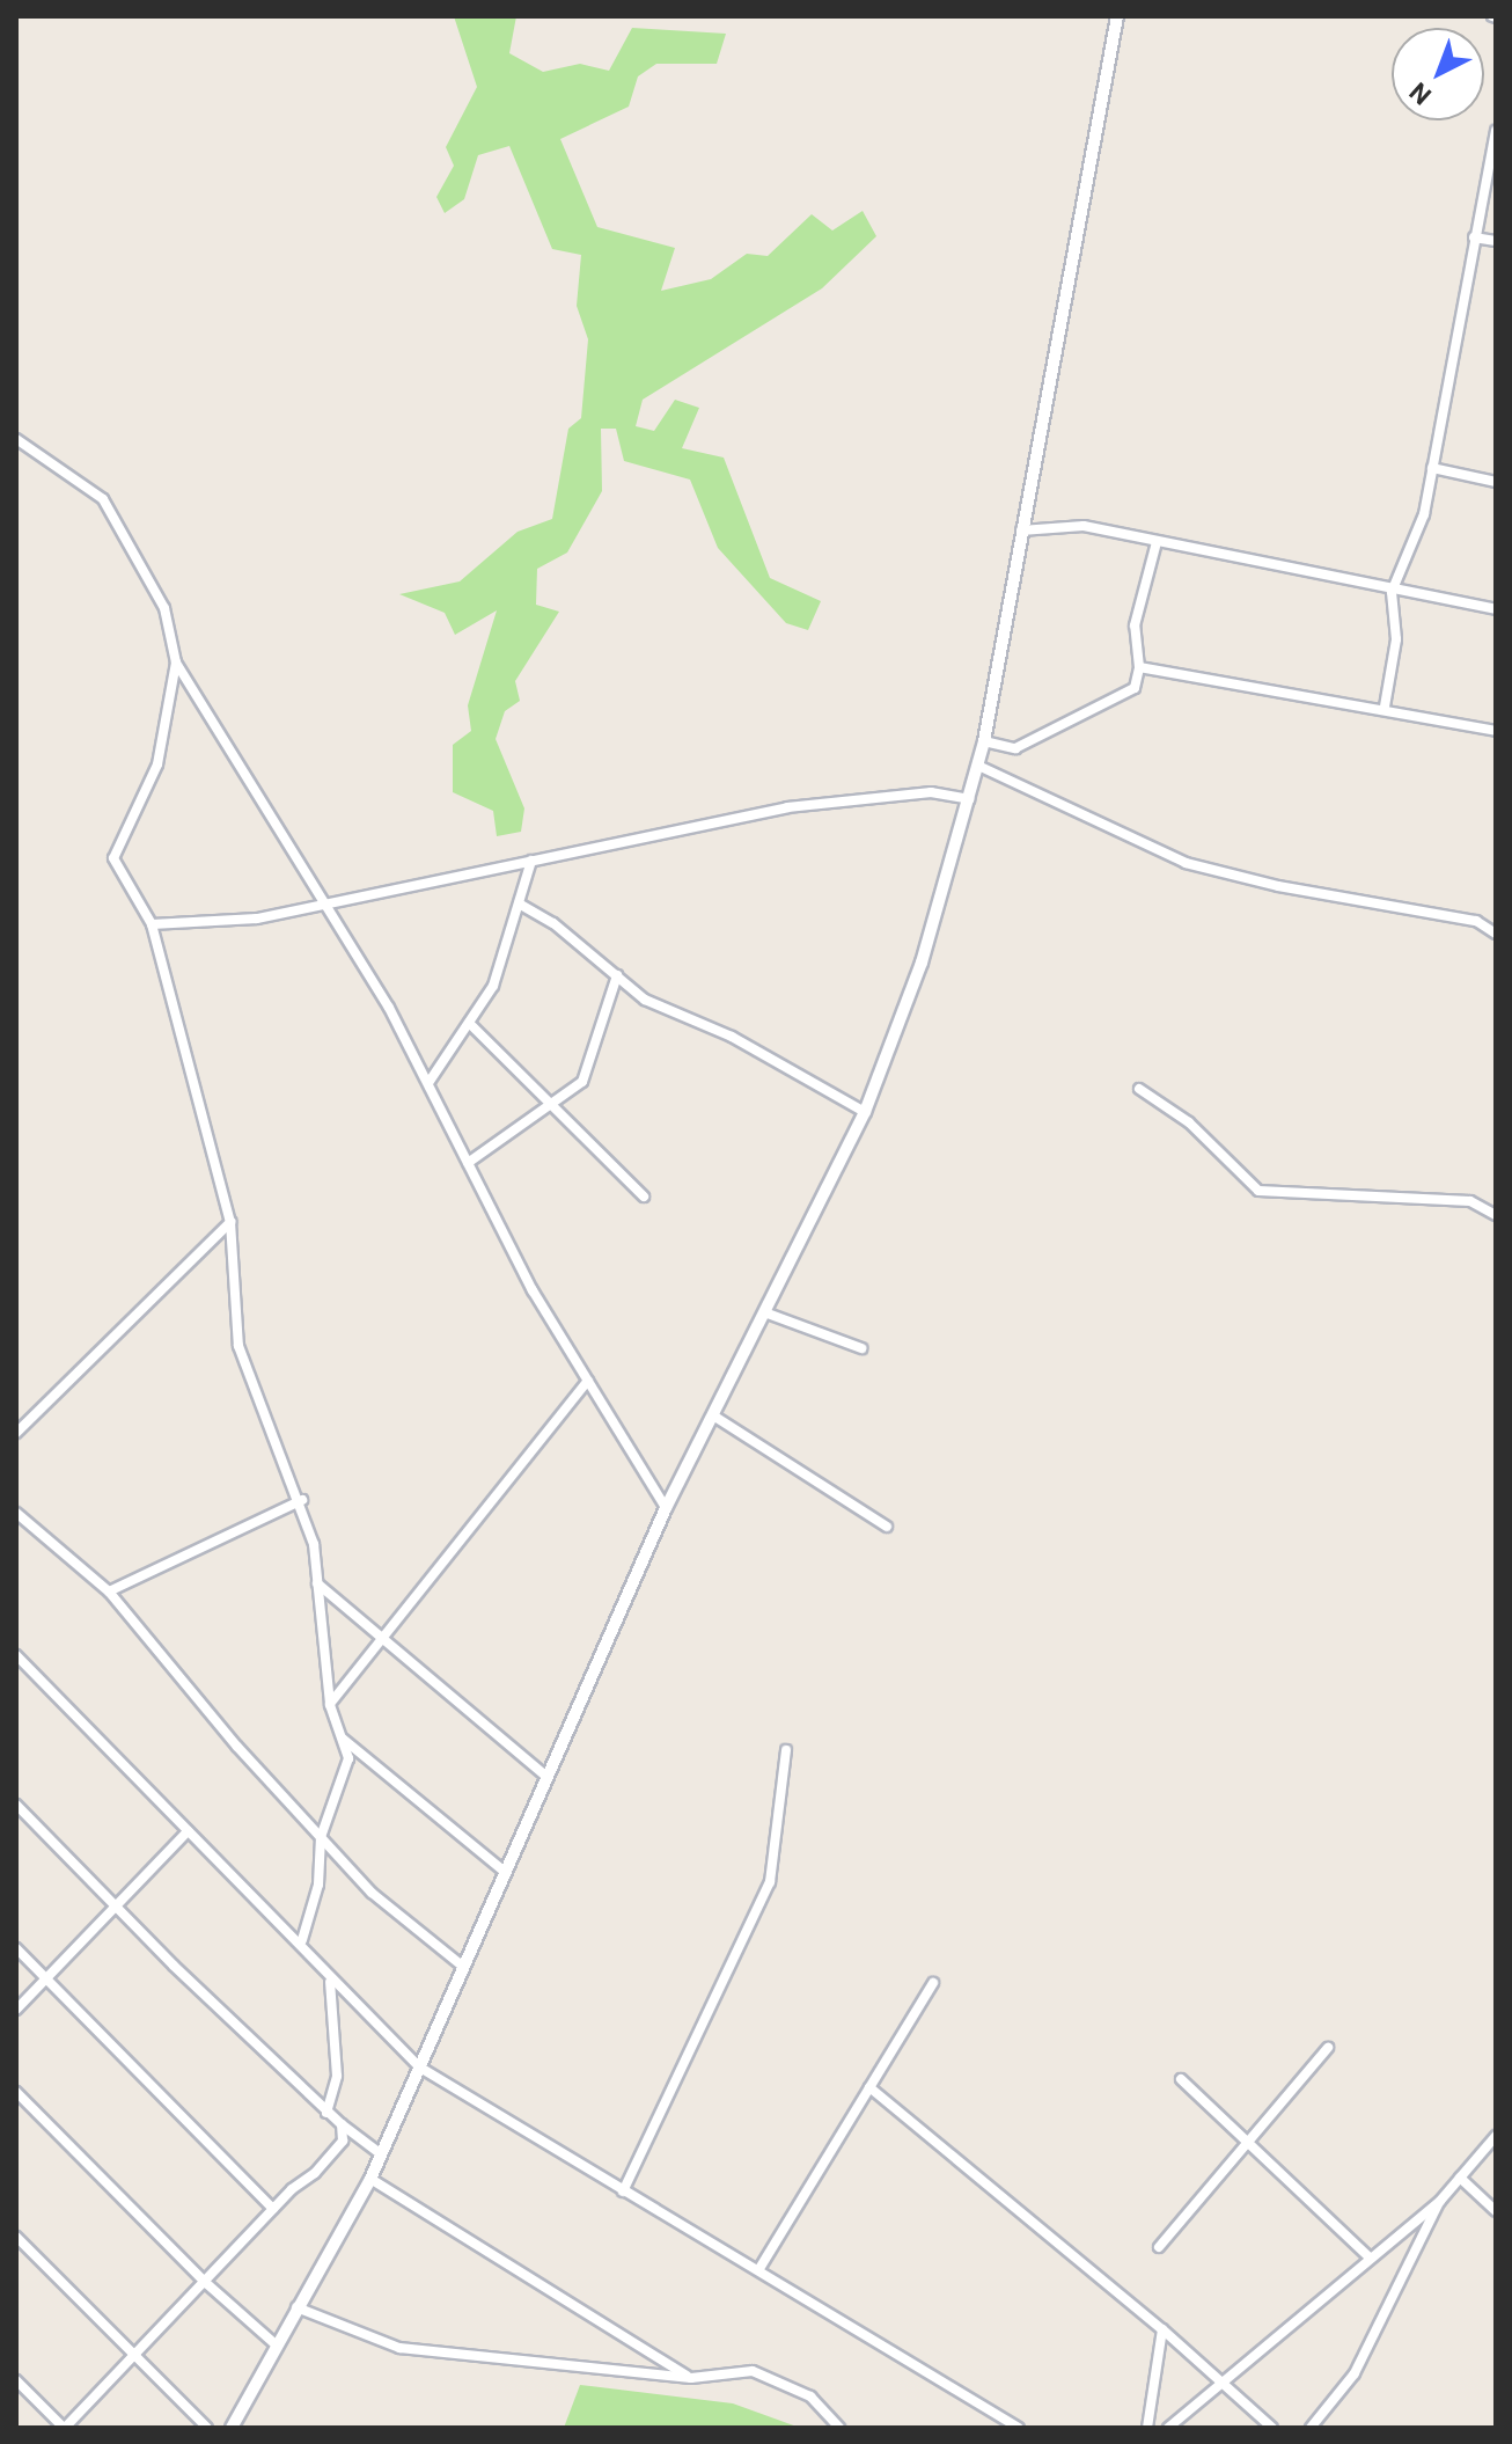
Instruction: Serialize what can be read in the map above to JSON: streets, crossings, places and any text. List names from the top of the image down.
{
  "north": "bottom left"
}
